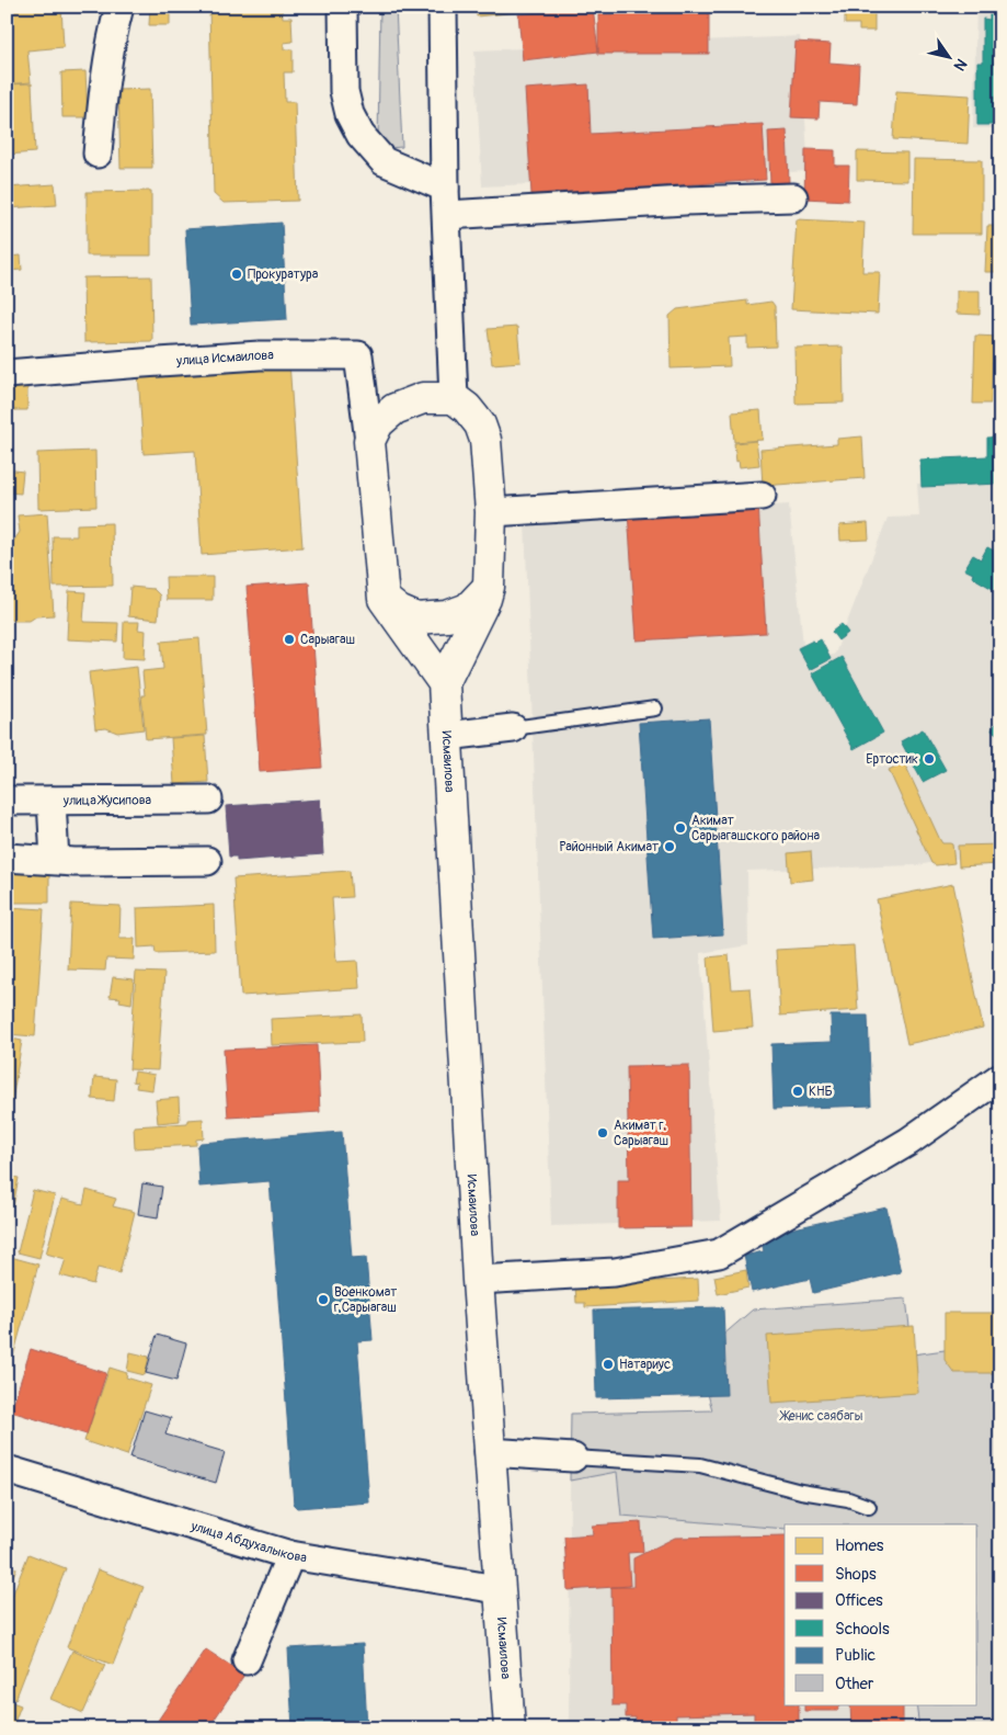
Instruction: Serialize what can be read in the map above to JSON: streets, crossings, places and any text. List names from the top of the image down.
{
  "streets": {
    "street": [
      "улица Исмаилова",
      "Исмаилова",
      "улица Жусипова",
      "улица Абдухалыкова"
    ]
  },
  "crossings": [
    ["Исмаилова", "улица Абдухалыкова"]
  ],
  "parks": ["Женис саябагы"],
  "places": [
    "Прокуратура",
    "Сарыагаш",
    "Ертостик",
    "Акимат Сарыагашского района",
    "Районный Акимат",
    "КНБ",
    "Акимат г. Сарыагаш",
    "Военкомат г.Сарыагаш",
    "Натариус"
  ],
  "legend": [
    "Homes",
    "Shops",
    "Offices",
    "Schools",
    "Public",
    "Other"
  ],
  "north": "bottom right"
}
